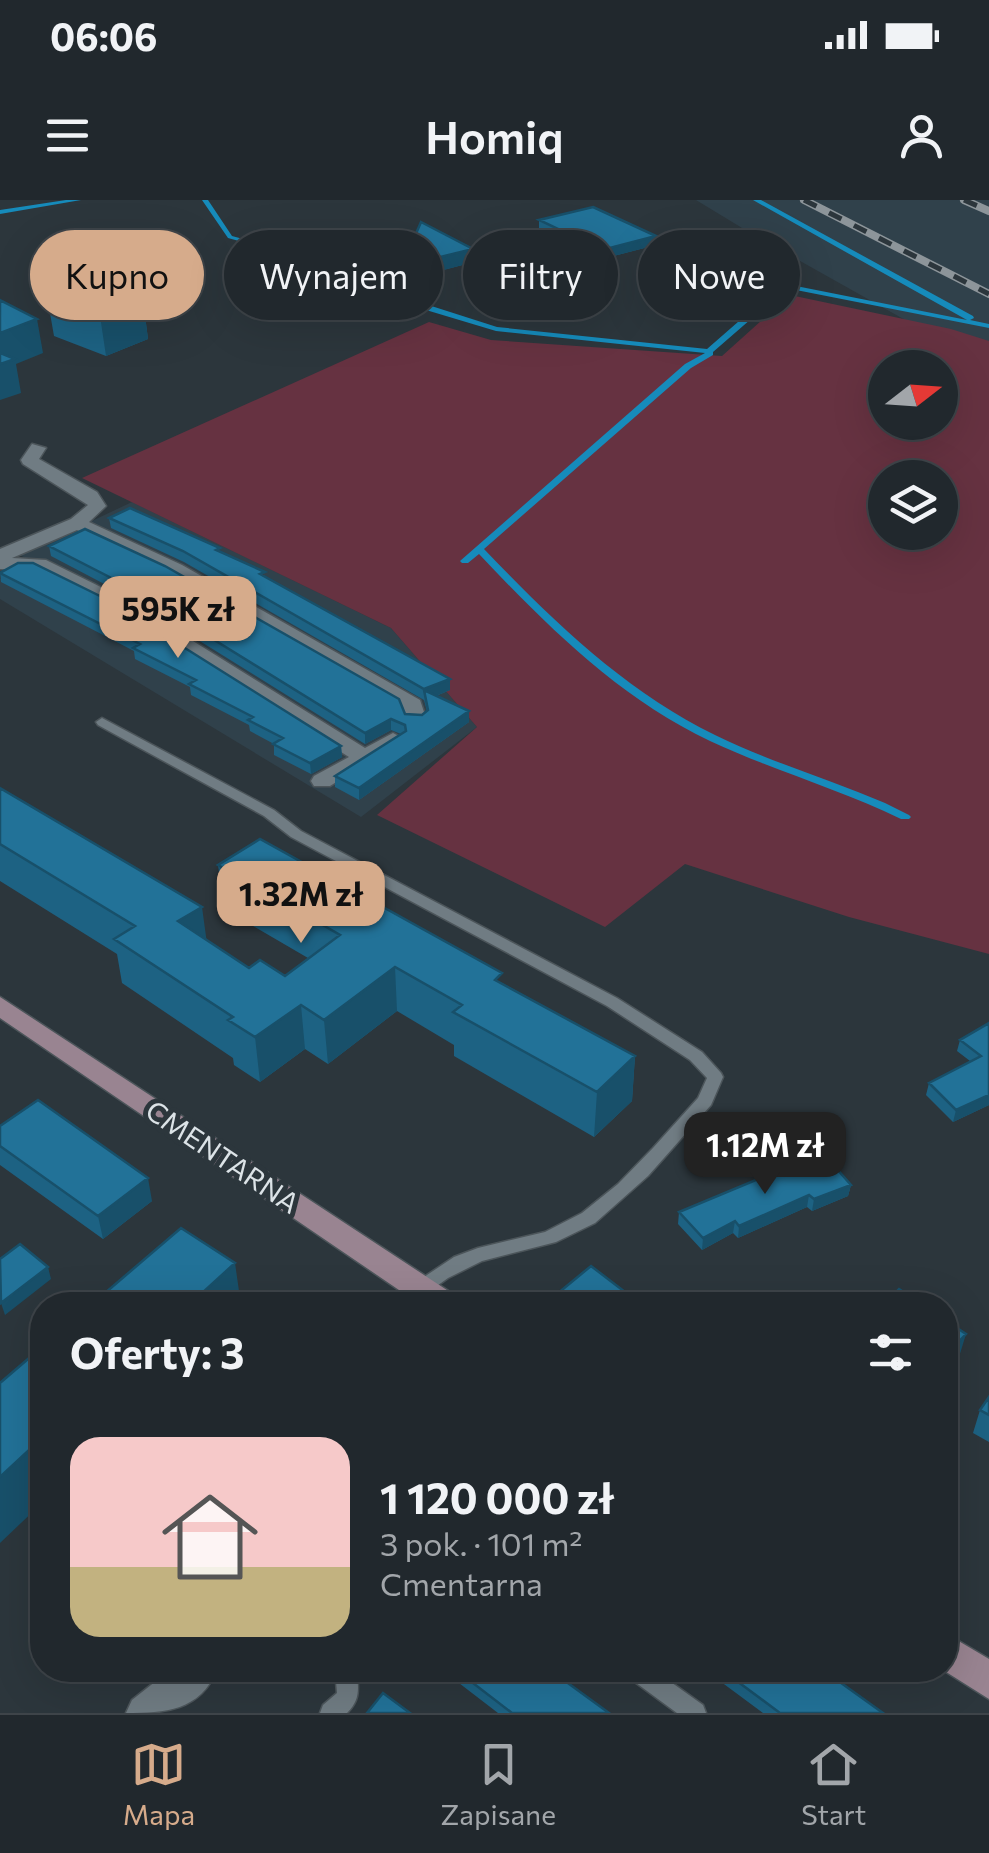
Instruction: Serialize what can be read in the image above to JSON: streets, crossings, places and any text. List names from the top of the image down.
{
  "streets": {
    "street": ["CMENTARNA"]
  },
  "north": "right",
  "page": {
    "status": "06:06",
    "header": "Homiq",
    "chip": [
      "Kupno",
      "Wynajem",
      "Filtry",
      "Nowe"
    ],
    "price": ["595K zł", "1.32M zł", "1.12M zł"],
    "heading": "Oferty: 3",
    "list": [
      {
        "name": "1 120 000 zł",
        "note": "3 pok. · 101 m² · Cmentarna"
      }
    ],
    "tabs": ["Mapa", "Zapisane", "Start"]
  }
}
